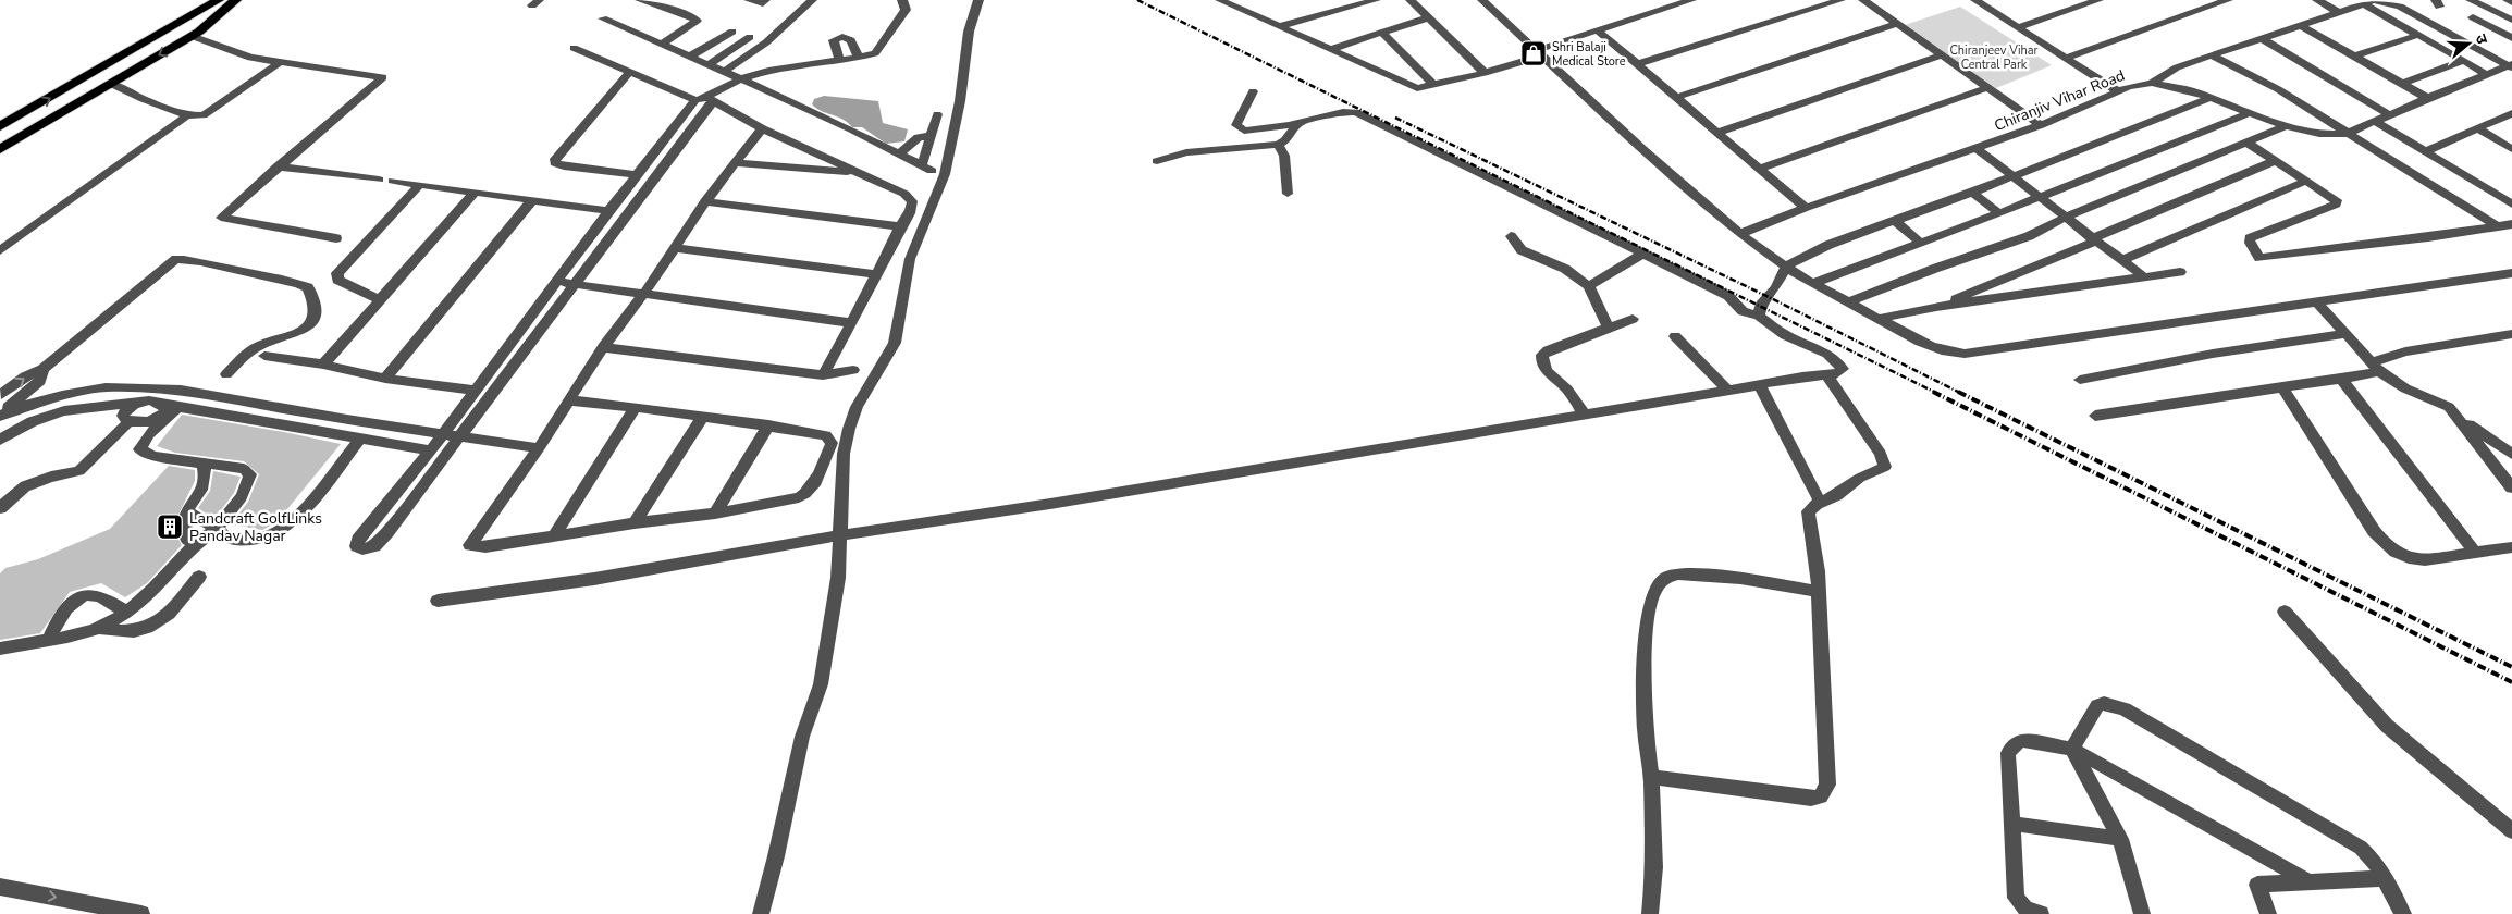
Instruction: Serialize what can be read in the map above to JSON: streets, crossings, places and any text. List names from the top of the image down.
{
  "streets": {
    "street": ["Chiranjiv Vihar Road"]
  },
  "parks": ["Chiranjeev Vihar Central Park"],
  "places": {
    "shop": ["Shri Balaji Medical Store"],
    "building": ["Landcraft GolfLinks Pandav Nagar"]
  },
  "north": "right"
}
